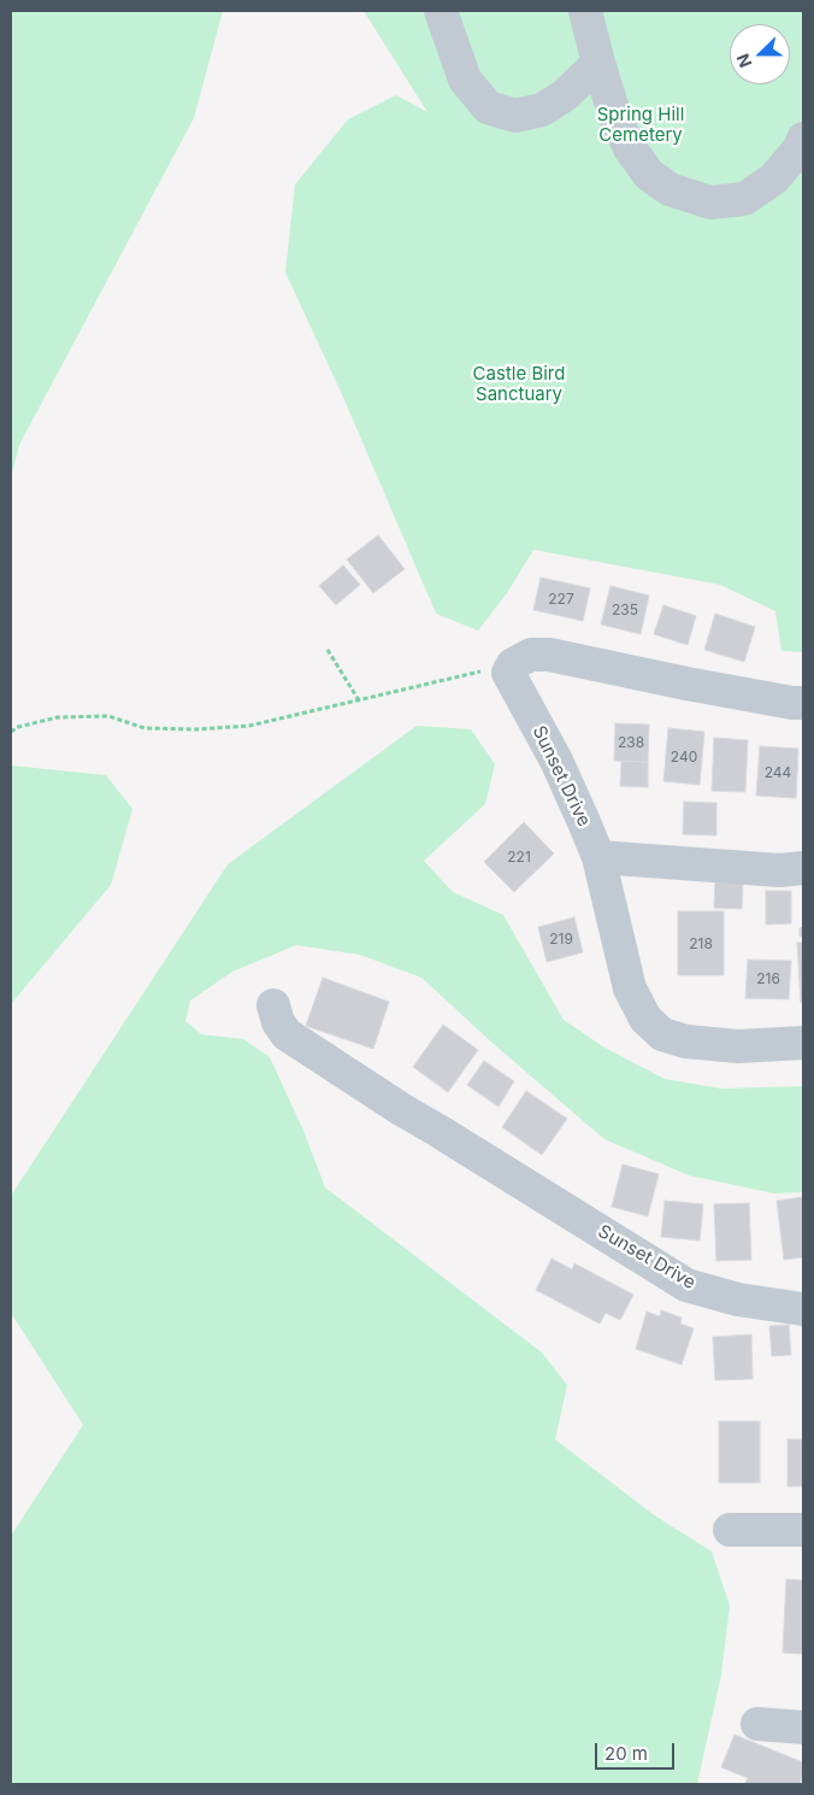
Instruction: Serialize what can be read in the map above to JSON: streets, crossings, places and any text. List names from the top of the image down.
{
  "streets": {
    "street": ["Sunset Drive"]
  },
  "parks": ["Spring Hill Cemetery", "Castle Bird Sanctuary"],
  "house_numbers": [
    "227",
    "235",
    "238",
    "240",
    "244",
    "221",
    "219",
    "218",
    "216"
  ],
  "scale_bar": "20 m",
  "north": "left"
}
